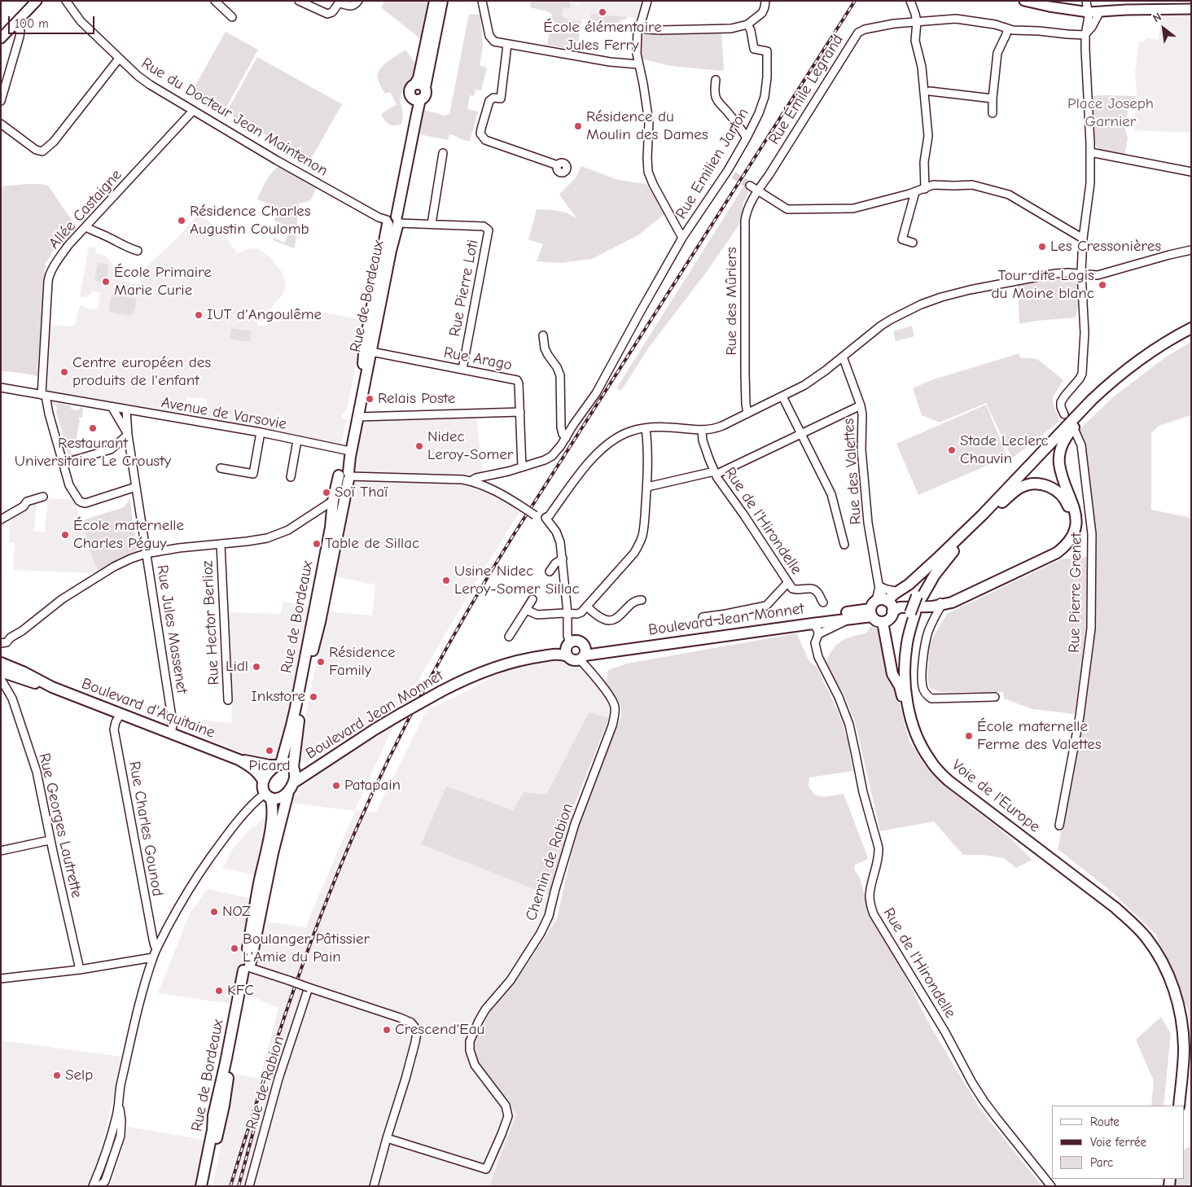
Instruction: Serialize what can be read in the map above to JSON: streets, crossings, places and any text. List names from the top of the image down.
{
  "streets": {
    "main road": [
      "Rue de Bordeaux",
      "Boulevard Jean Monnet",
      "Boulevard d'Aquitaine",
      "Voie de l'Europe"
    ],
    "street": [
      "Rue Émile Legrand",
      "Rue du Docteur Jean Maintenon",
      "Rue Emilien Jarton",
      "Allée Castaigne",
      "Rue Pierre Loti",
      "Rue des Mûriers",
      "Rue Arago",
      "Avenue de Varsovie",
      "Rue des Valettes",
      "Rue de l'Hirondelle",
      "Rue Pierre Grenet",
      "Rue Hector Berlioz",
      "Rue Jules Massenet",
      "Rue Georges Lautrette",
      "Rue Charles Gounod",
      "Chemin de Rabion",
      "Rue de Rabion"
    ]
  },
  "crossings": [
    ["Rue Émile Legrand", "Rue des Mûriers"],
    ["Rue du Docteur Jean Maintenon", "Allée Castaigne"],
    ["Rue du Docteur Jean Maintenon", "Rue Pierre Loti"],
    ["Rue du Docteur Jean Maintenon", "Rue de Bordeaux"],
    ["Rue Emilien Jarton", "Rue Arago"],
    ["Allée Castaigne", "Avenue de Varsovie"],
    ["Allée Castaigne", "Rue Jules Massenet"],
    ["Rue Pierre Loti", "Rue de Bordeaux"],
    ["Rue Pierre Loti", "Rue Arago"],
    ["Rue de Bordeaux", "Rue Arago"],
    ["Rue de Bordeaux", "Avenue de Varsovie"],
    ["Rue de Bordeaux", "Boulevard Jean Monnet"],
    ["Rue de Bordeaux", "Boulevard d'Aquitaine"],
    ["Avenue de Varsovie", "Rue Jules Massenet"],
    ["Rue des Valettes", "Boulevard Jean Monnet"],
    ["Boulevard Jean Monnet", "Boulevard d'Aquitaine"],
    ["Boulevard Jean Monnet", "Chemin de Rabion"],
    ["Rue Jules Massenet", "Boulevard d'Aquitaine"],
    ["Boulevard d'Aquitaine", "Rue Georges Lautrette"],
    ["Boulevard d'Aquitaine", "Rue Charles Gounod"]
  ],
  "parks": ["Place Joseph Garnier"],
  "places": [
    "École élémentaire Jules Ferry",
    "Résidence du Moulin des Dames",
    "Résidence Charles Augustin Coulomb",
    "Les Cressonières",
    "École Primaire Marie Curie",
    "Tour dite Logis du Moine blanc",
    "IUT d'Angoulême",
    "Centre européen des produits de l'enfant",
    "Relais Poste",
    "Restaurant Universitaire Le Crousty",
    "Nidec Leroy-Somer",
    "Stade Leclerc Chauvin",
    "Soï Thaï",
    "École maternelle Charles Péguy",
    "Table de Sillac",
    "Usine Nidec Leroy-Somer Sillac",
    "Résidence Family",
    "Lidl",
    "Inkstore",
    "École maternelle Ferme des Valettes",
    "Picard",
    "Patapain",
    "NOZ",
    "Boulanger Pâtissier L'Amie du Pain",
    "KFC",
    "Crescend'Eau",
    "Selp"
  ],
  "legend": ["Route", "Voie ferrée", "Parc"],
  "scale_bar": "100 m",
  "north": "top left"
}
